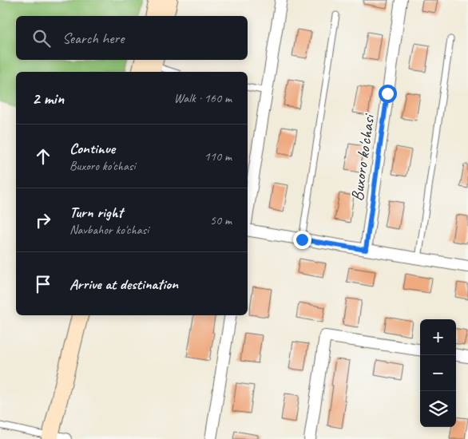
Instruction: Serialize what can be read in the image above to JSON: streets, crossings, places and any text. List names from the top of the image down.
{
  "streets": {
    "street": ["Buxoro ko'chasi"]
  },
  "page": {
    "search": "Search here",
    "heading": ["2 min", "Walk · 160 m"],
    "list": [
      ["Continue", "Buxoro ko'chasi", "110 m"],
      ["Turn right", "Navbahor ko'chasi", "50 m"],
      "Arrive at destination"
    ],
    "map_buttons": ["+", "−"]
  }
}
